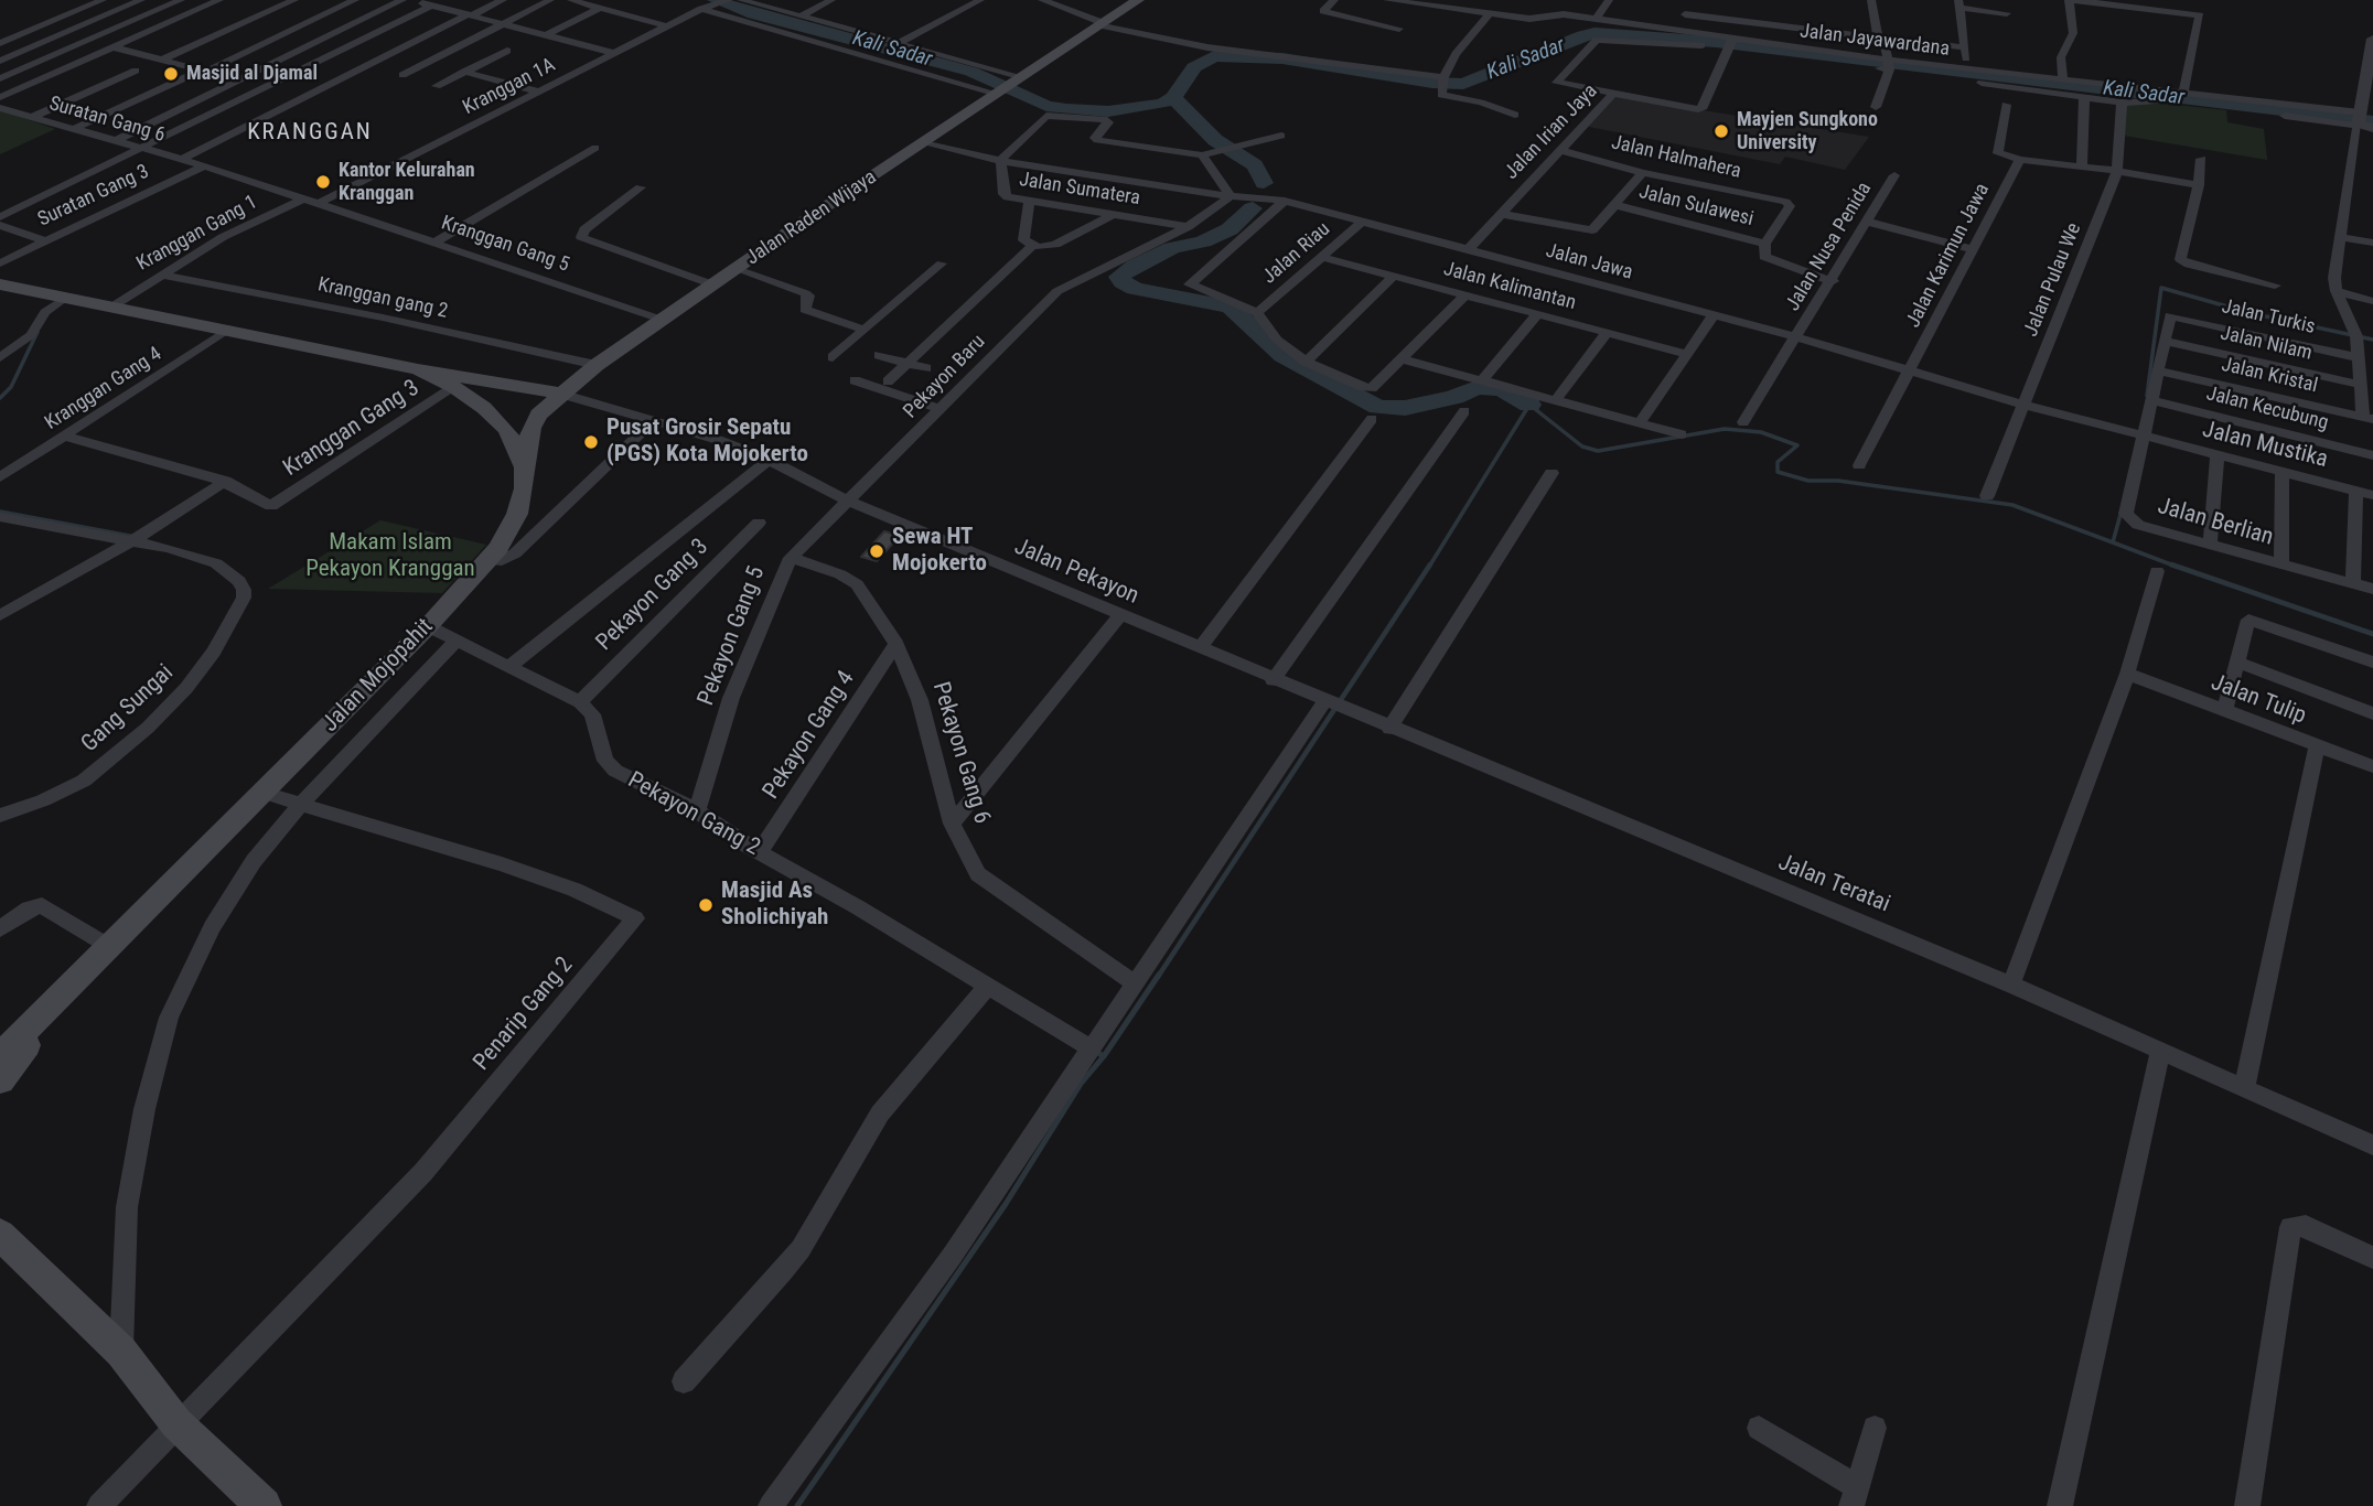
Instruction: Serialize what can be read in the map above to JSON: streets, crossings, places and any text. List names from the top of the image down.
{
  "streets": {
    "main road": ["Jalan Raden Wijaya", "Jalan Mojopahit"],
    "street": [
      "Jalan Jayawardana",
      "Kranggan 1A",
      "Suratan Gang 6",
      "Jalan Irian Jaya",
      "Jalan Halmahera",
      "Jalan Sumatera",
      "Suratan Gang 3",
      "Jalan Sulawesi",
      "Kranggan Gang 1",
      "Kranggan Gang 5",
      "Jalan Nusa Penida",
      "Jalan Riau",
      "Jalan Karimun Jawa",
      "Jalan Jawa",
      "Jalan Pulau We",
      "Jalan Kalimantan",
      "Kranggan gang 2",
      "Jalan Turkis",
      "Jalan Nilam",
      "Jalan Kristal",
      "Pekayon Baru",
      "Kranggan Gang 4",
      "Jalan Kecubung",
      "Kranggan Gang 3",
      "Jalan Mustika",
      "Jalan Berlian",
      "Jalan Pekayon",
      "Pekayon Gang 3",
      "Pekayon Gang 5",
      "Jalan Tulip",
      "Gang Sungai",
      "Pekayon Gang 4",
      "Pekayon Gang 6",
      "Pekayon Gang 2",
      "Jalan Teratai",
      "Penarip Gang 2"
    ]
  },
  "crossings": [
    ["Kranggan 1A", "Kranggan Gang 5"],
    ["Suratan Gang 6", "Suratan Gang 3"],
    ["Suratan Gang 6", "Kranggan Gang 5"],
    ["Jalan Irian Jaya", "Jalan Halmahera"],
    ["Jalan Irian Jaya", "Jalan Jawa"],
    ["Jalan Halmahera", "Jalan Sulawesi"],
    ["Jalan Sumatera", "Jalan Jawa"],
    ["Jalan Sumatera", "Pekayon Baru"],
    ["Suratan Gang 3", "Kranggan Gang 5"],
    ["Jalan Raden Wijaya", "Kranggan Gang 5"],
    ["Jalan Raden Wijaya", "Jalan Jawa"],
    ["Jalan Raden Wijaya", "Kranggan gang 2"],
    ["Jalan Raden Wijaya", "Jalan Pekayon"],
    ["Jalan Raden Wijaya", "Jalan Mojopahit"],
    ["Kranggan Gang 1", "Kranggan Gang 5"],
    ["Kranggan Gang 1", "Kranggan gang 2"],
    ["Jalan Nusa Penida", "Jalan Jawa"],
    ["Jalan Riau", "Jalan Jawa"],
    ["Jalan Riau", "Jalan Kalimantan"],
    ["Jalan Karimun Jawa", "Jalan Jawa"],
    ["Jalan Jawa", "Jalan Pulau We"],
    ["Jalan Jawa", "Pekayon Baru"],
    ["Jalan Jawa", "Jalan Mustika"],
    ["Jalan Jawa", "Jalan Berlian"],
    ["Jalan Turkis", "Jalan Nilam"],
    ["Pekayon Baru", "Jalan Pekayon"],
    ["Pekayon Baru", "Pekayon Gang 5"],
    ["Jalan Mustika", "Jalan Berlian"],
    ["Jalan Pekayon", "Pekayon Gang 5"],
    ["Jalan Pekayon", "Jalan Teratai"],
    ["Pekayon Gang 3", "Pekayon Gang 2"],
    ["Pekayon Gang 5", "Pekayon Gang 6"],
    ["Pekayon Gang 5", "Pekayon Gang 2"],
    ["Jalan Mojopahit", "Penarip Gang 2"],
    ["Pekayon Gang 4", "Pekayon Gang 6"],
    ["Pekayon Gang 4", "Pekayon Gang 2"]
  ],
  "districts": ["KRANGGAN"],
  "water": ["Kali Sadar"],
  "parks": ["Makam Islam Pekayon Kranggan"],
  "places": [
    "Masjid al Djamal",
    "Mayjen Sungkono University",
    "Kantor Kelurahan Kranggan",
    "Pusat Grosir Sepatu (PGS) Kota Mojokerto",
    "Sewa HT Mojokerto",
    "Masjid As Sholichiyah"
  ]
}
